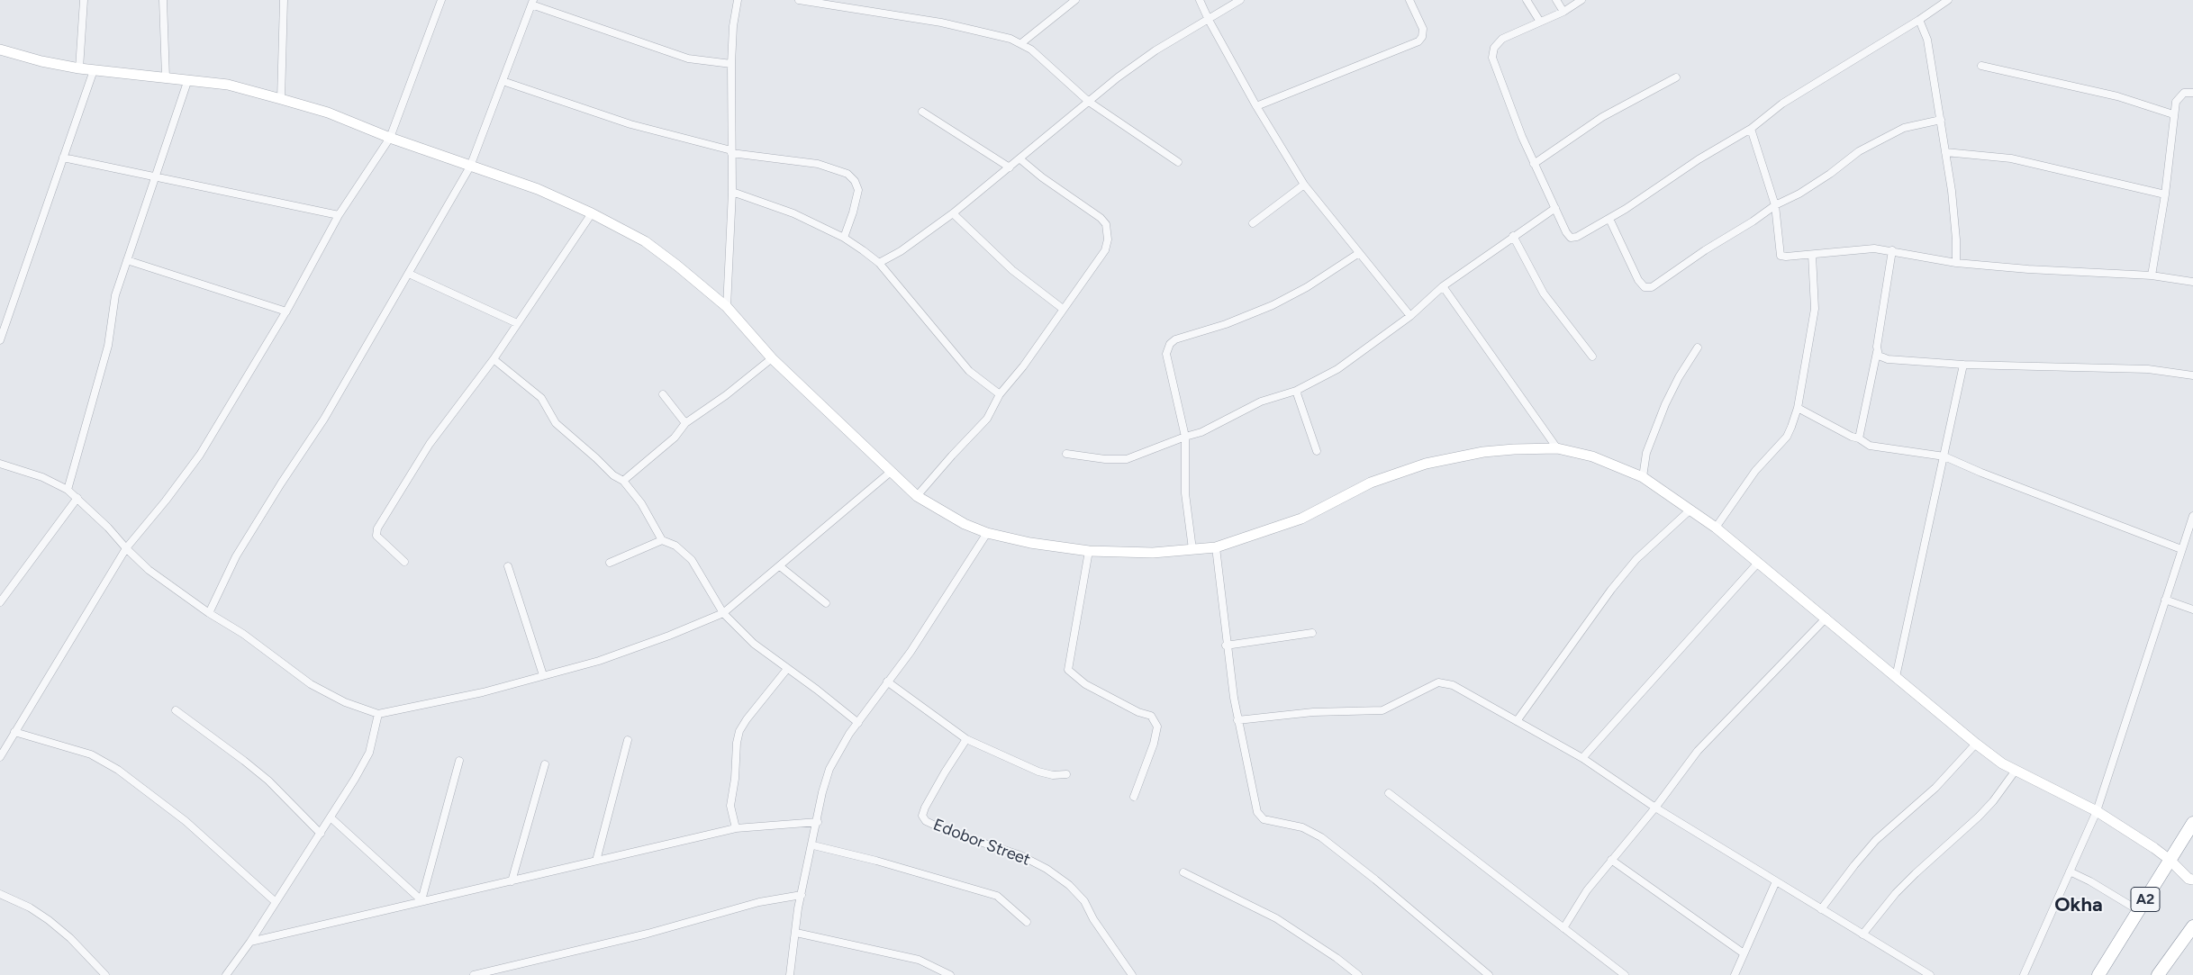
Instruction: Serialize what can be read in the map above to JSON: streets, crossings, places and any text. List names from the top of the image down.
{
  "streets": {
    "highway": ["A2"],
    "street": ["Edobor Street"]
  },
  "districts": ["Okha"]
}
